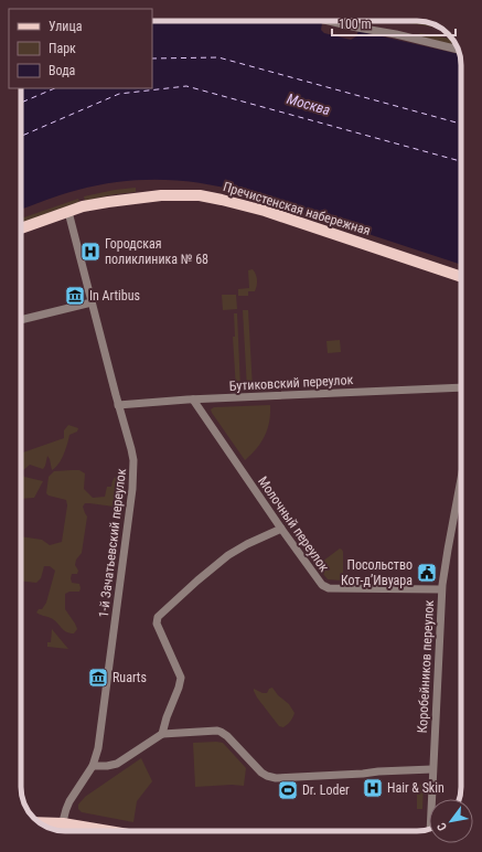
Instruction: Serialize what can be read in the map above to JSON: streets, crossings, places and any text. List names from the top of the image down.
{
  "streets": {
    "main road": ["Пречистенская набережная"],
    "street": [
      "Бутиковский переулок",
      "Молочный переулок",
      "1-й Зачатьевский переулок",
      "Коробейников переулок"
    ]
  },
  "crossings": [
    ["Пречистенская набережная", "1-й Зачатьевский переулок"],
    ["Бутиковский переулок", "Молочный переулок"],
    ["Бутиковский переулок", "1-й Зачатьевский переулок"],
    ["Молочный переулок", "Коробейников переулок"]
  ],
  "water": ["Москва"],
  "places": {
    "hospital": ["Городская поликлиника № 68", "Hair & Skin"],
    "museum": ["In Artibus", "Ruarts"],
    "public building": ["Посольство Кот-д’Ивуара"],
    "sports": ["Dr. Loder"]
  },
  "legend": ["Улица", "Парк", "Вода"],
  "scale_bar": "100 m",
  "north": "bottom left"
}
